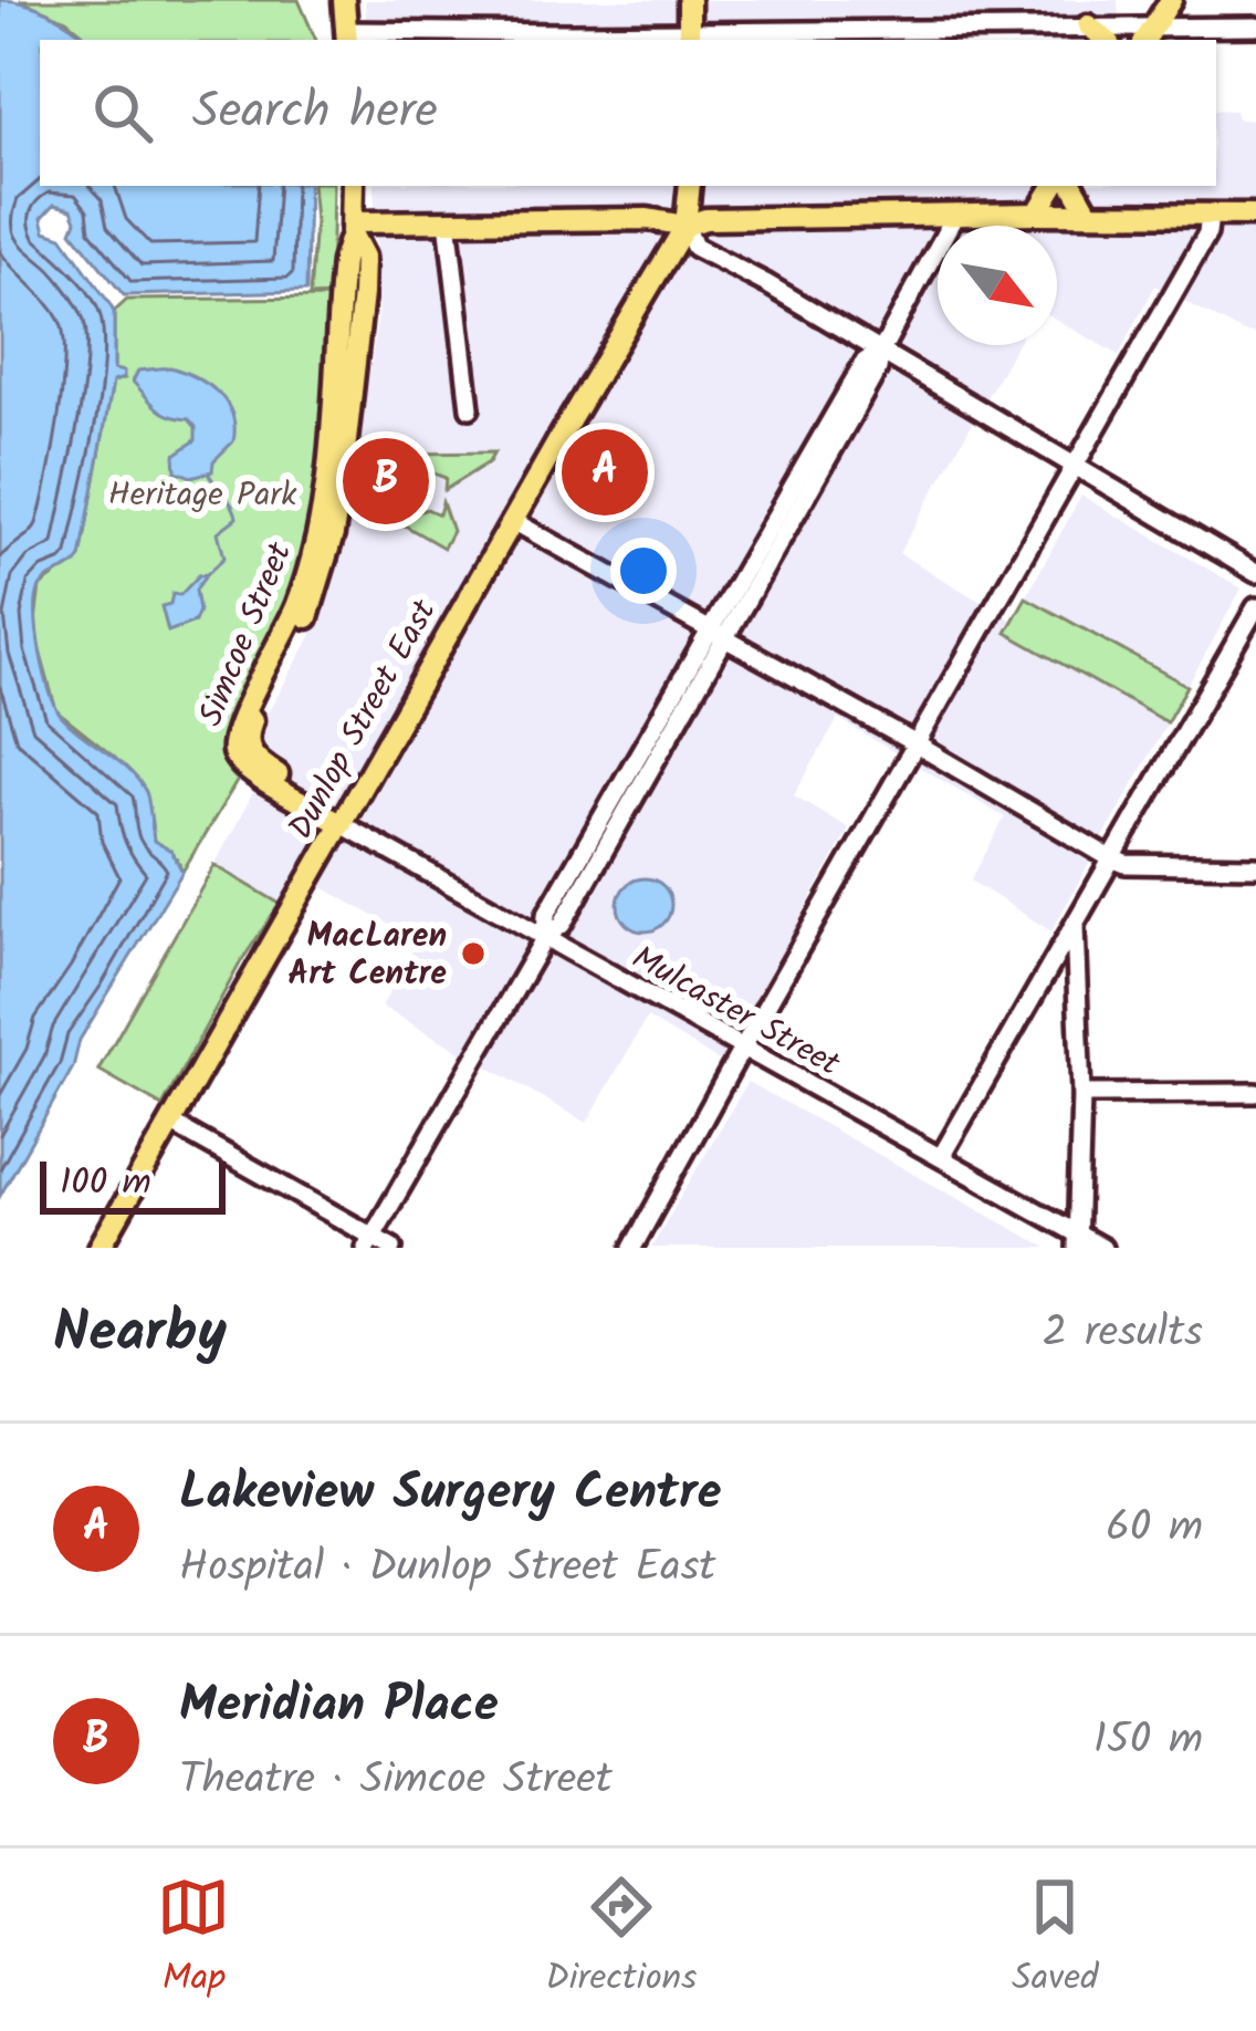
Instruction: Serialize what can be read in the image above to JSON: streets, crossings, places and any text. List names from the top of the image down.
{
  "streets": {
    "main road": ["Simcoe Street", "Dunlop Street East"],
    "street": ["Mulcaster Street"]
  },
  "crossings": [
    ["Simcoe Street", "Dunlop Street East"],
    ["Simcoe Street", "Mulcaster Street"],
    ["Dunlop Street East", "Mulcaster Street"]
  ],
  "parks": ["Heritage Park"],
  "places": ["MacLaren Art Centre"],
  "scale_bar": "100 m",
  "north": "bottom right",
  "page": {
    "search": "Search here",
    "pins": ["A", "B"],
    "scale": "100 m",
    "heading": ["Nearby", "2 results"],
    "list": [
      {
        "mark": "A",
        "name": "Lakeview Surgery Centre",
        "note": "Hospital · Dunlop Street East",
        "value": "60 m"
      },
      {
        "mark": "B",
        "name": "Meridian Place",
        "note": "Theatre · Simcoe Street",
        "value": "150 m"
      }
    ],
    "nav": ["Map", "Directions", "Saved"]
  }
}
